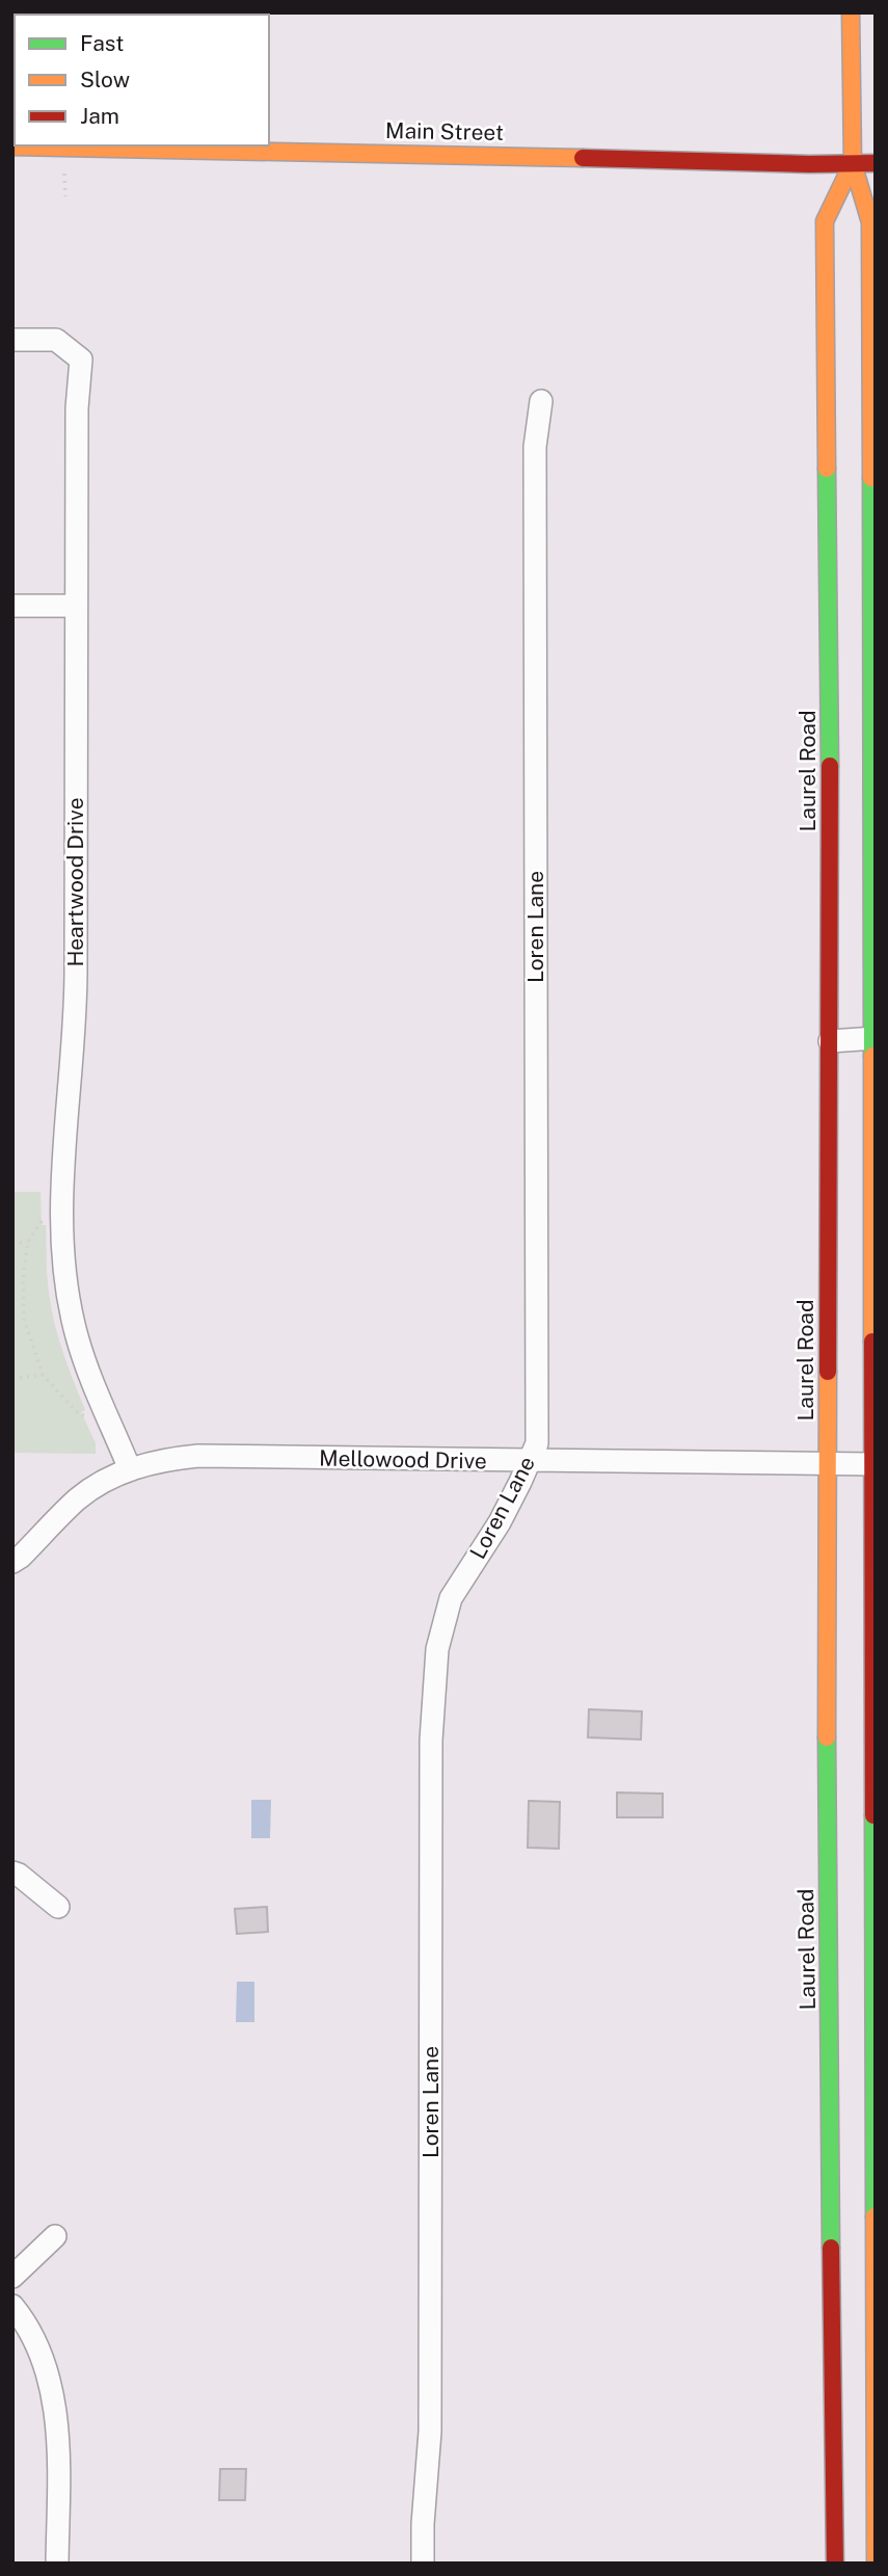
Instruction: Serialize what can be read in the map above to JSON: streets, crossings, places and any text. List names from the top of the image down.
{
  "streets": {
    "main road": ["Main Street", "Laurel Road"],
    "street": ["Heartwood Drive", "Loren Lane", "Mellowood Drive"]
  },
  "crossings": [
    ["Main Street", "Laurel Road"],
    ["Laurel Road", "Mellowood Drive"],
    ["Heartwood Drive", "Mellowood Drive"],
    ["Loren Lane", "Mellowood Drive"]
  ],
  "legend": ["Fast", "Slow", "Jam"]
}
